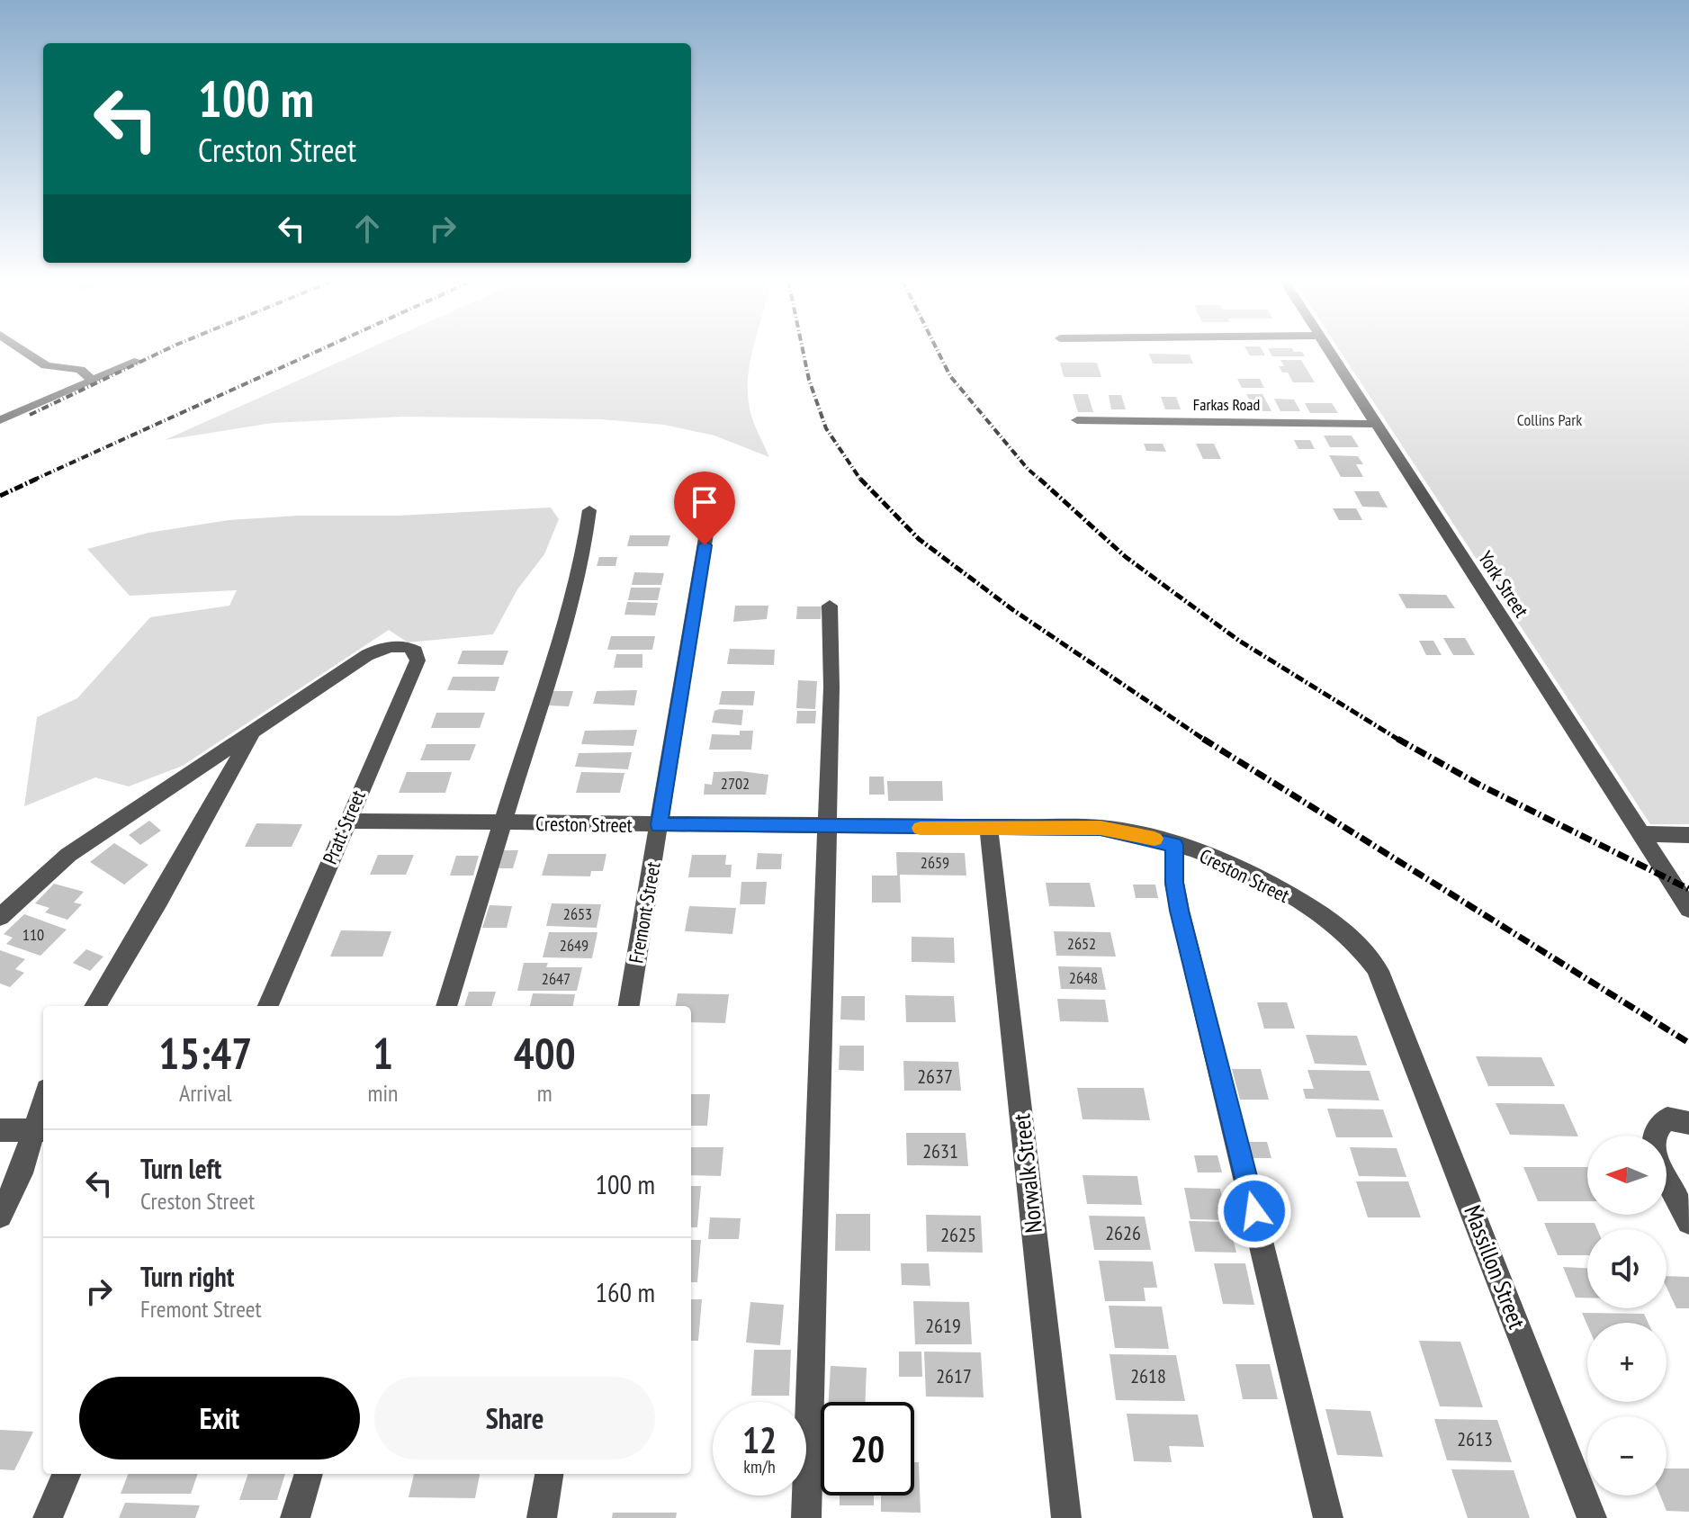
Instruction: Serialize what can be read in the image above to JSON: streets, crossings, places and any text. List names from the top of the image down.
{
  "streets": {
    "street": [
      "Farkas Road",
      "York Street",
      "Creston Street",
      "Pratt Street",
      "Fremont Street",
      "Norwalk Street",
      "Massillon Street"
    ]
  },
  "crossings": [
    ["Farkas Road", "York Street"],
    ["Creston Street", "Pratt Street"],
    ["Creston Street", "Fremont Street"],
    ["Creston Street", "Norwalk Street"],
    ["Creston Street", "Massillon Street"]
  ],
  "parks": ["Collins Park"],
  "house_numbers": [
    "2702",
    "2659",
    "2653",
    "110",
    "2652",
    "2649",
    "2648",
    "2647",
    "2637",
    "2631",
    "2626",
    "2625",
    "2619",
    "2617",
    "2618",
    "2613"
  ],
  "north": "left",
  "page": {
    "turn": ["100 m", "Creston Street"],
    "eta": [
      "15:47",
      "Arrival",
      "1",
      "min",
      "400",
      "m"
    ],
    "list": [
      {
        "name": "Turn left",
        "note": "Creston Street",
        "value": "100 m"
      },
      {
        "name": "Turn right",
        "note": "Fremont Street",
        "value": "160 m"
      }
    ],
    "map_buttons": ["+", "−"],
    "buttons": ["Exit", "Share"],
    "speed": "12 km/h",
    "limit": "20"
  }
}
